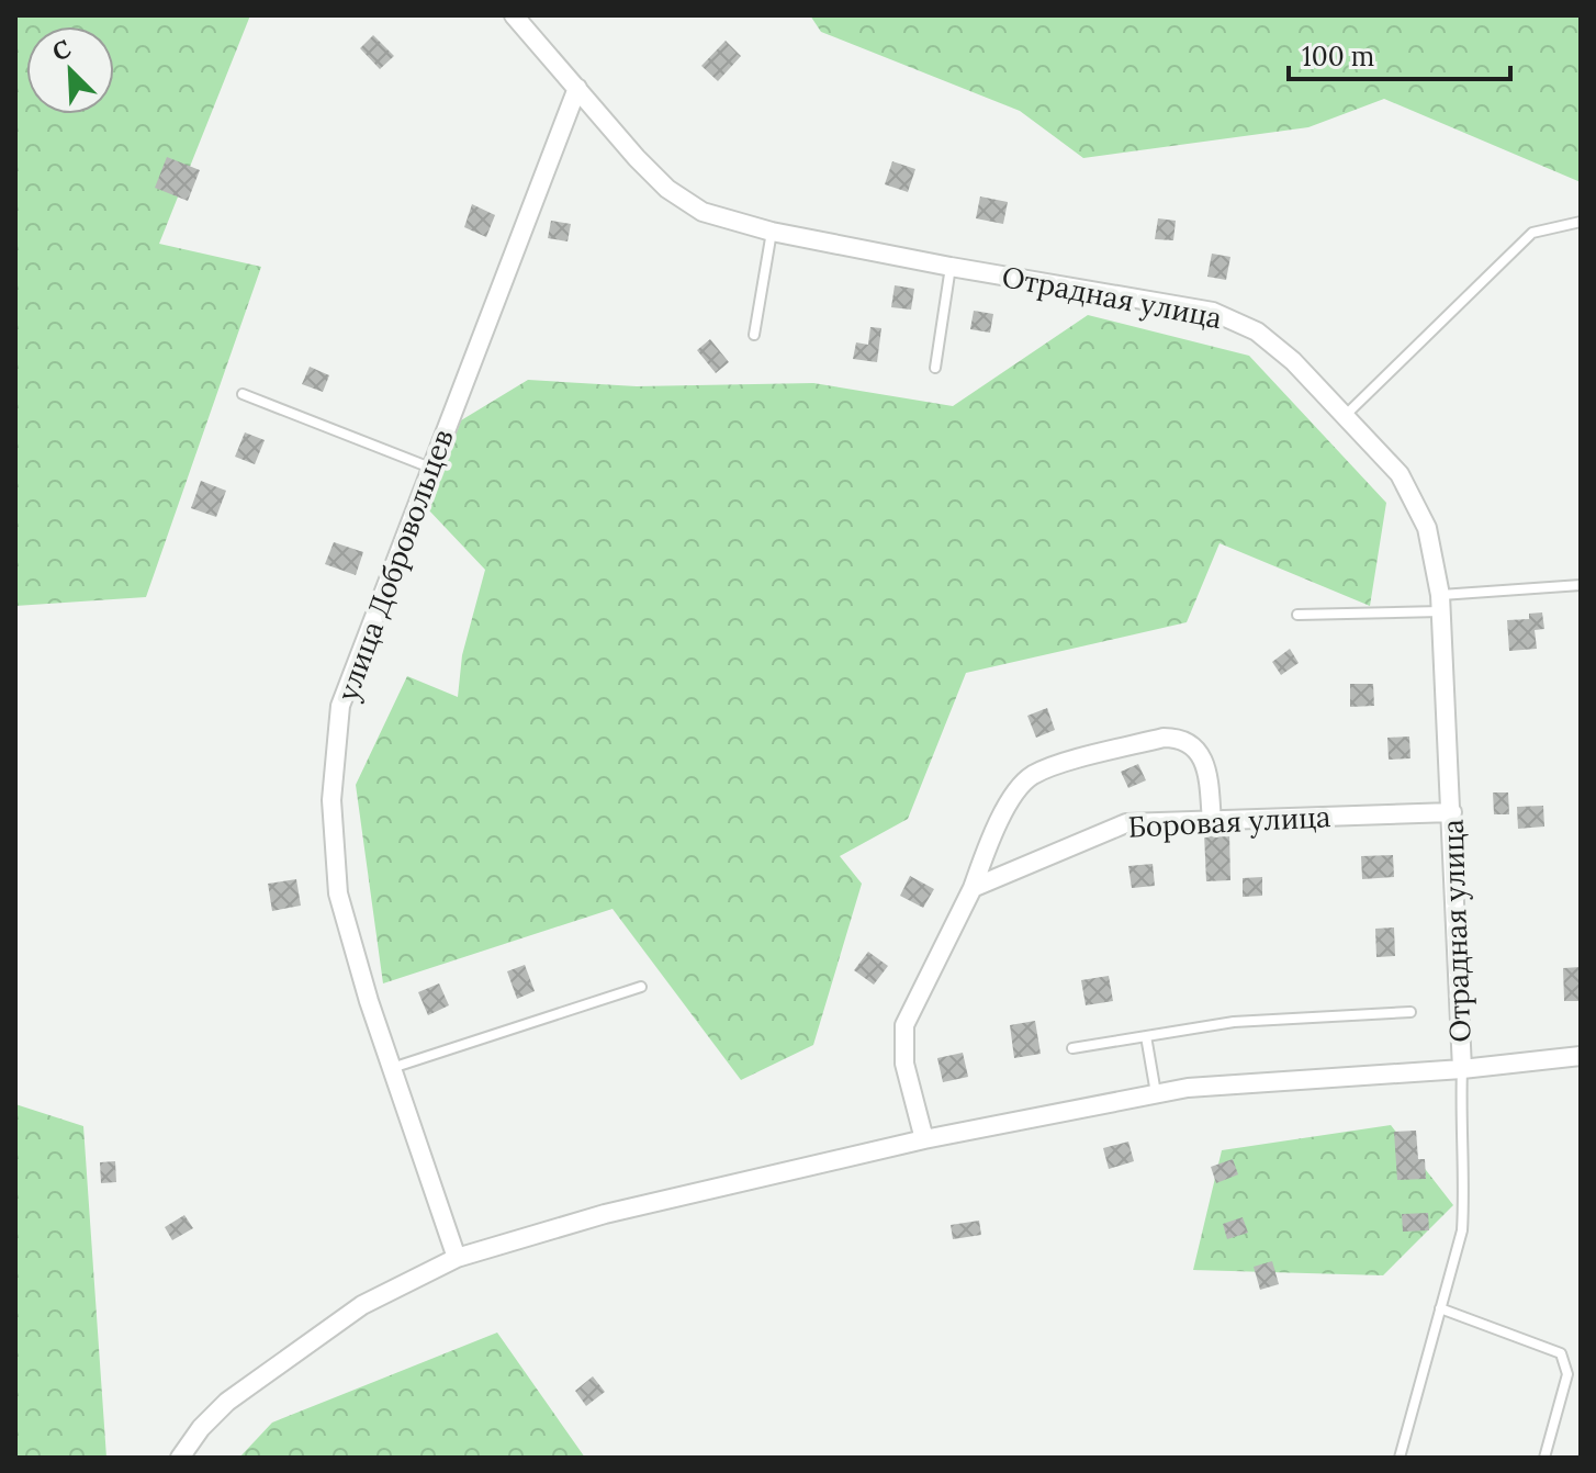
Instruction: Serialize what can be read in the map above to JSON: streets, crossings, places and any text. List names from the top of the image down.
{
  "streets": {
    "street": ["Отрадная улица", "улица Добровольцев", "Боровая улица"]
  },
  "crossings": [
    ["Отрадная улица", "улица Добровольцев"],
    ["Отрадная улица", "Боровая улица"]
  ],
  "scale_bar": "100 m",
  "north": "top left"
}
